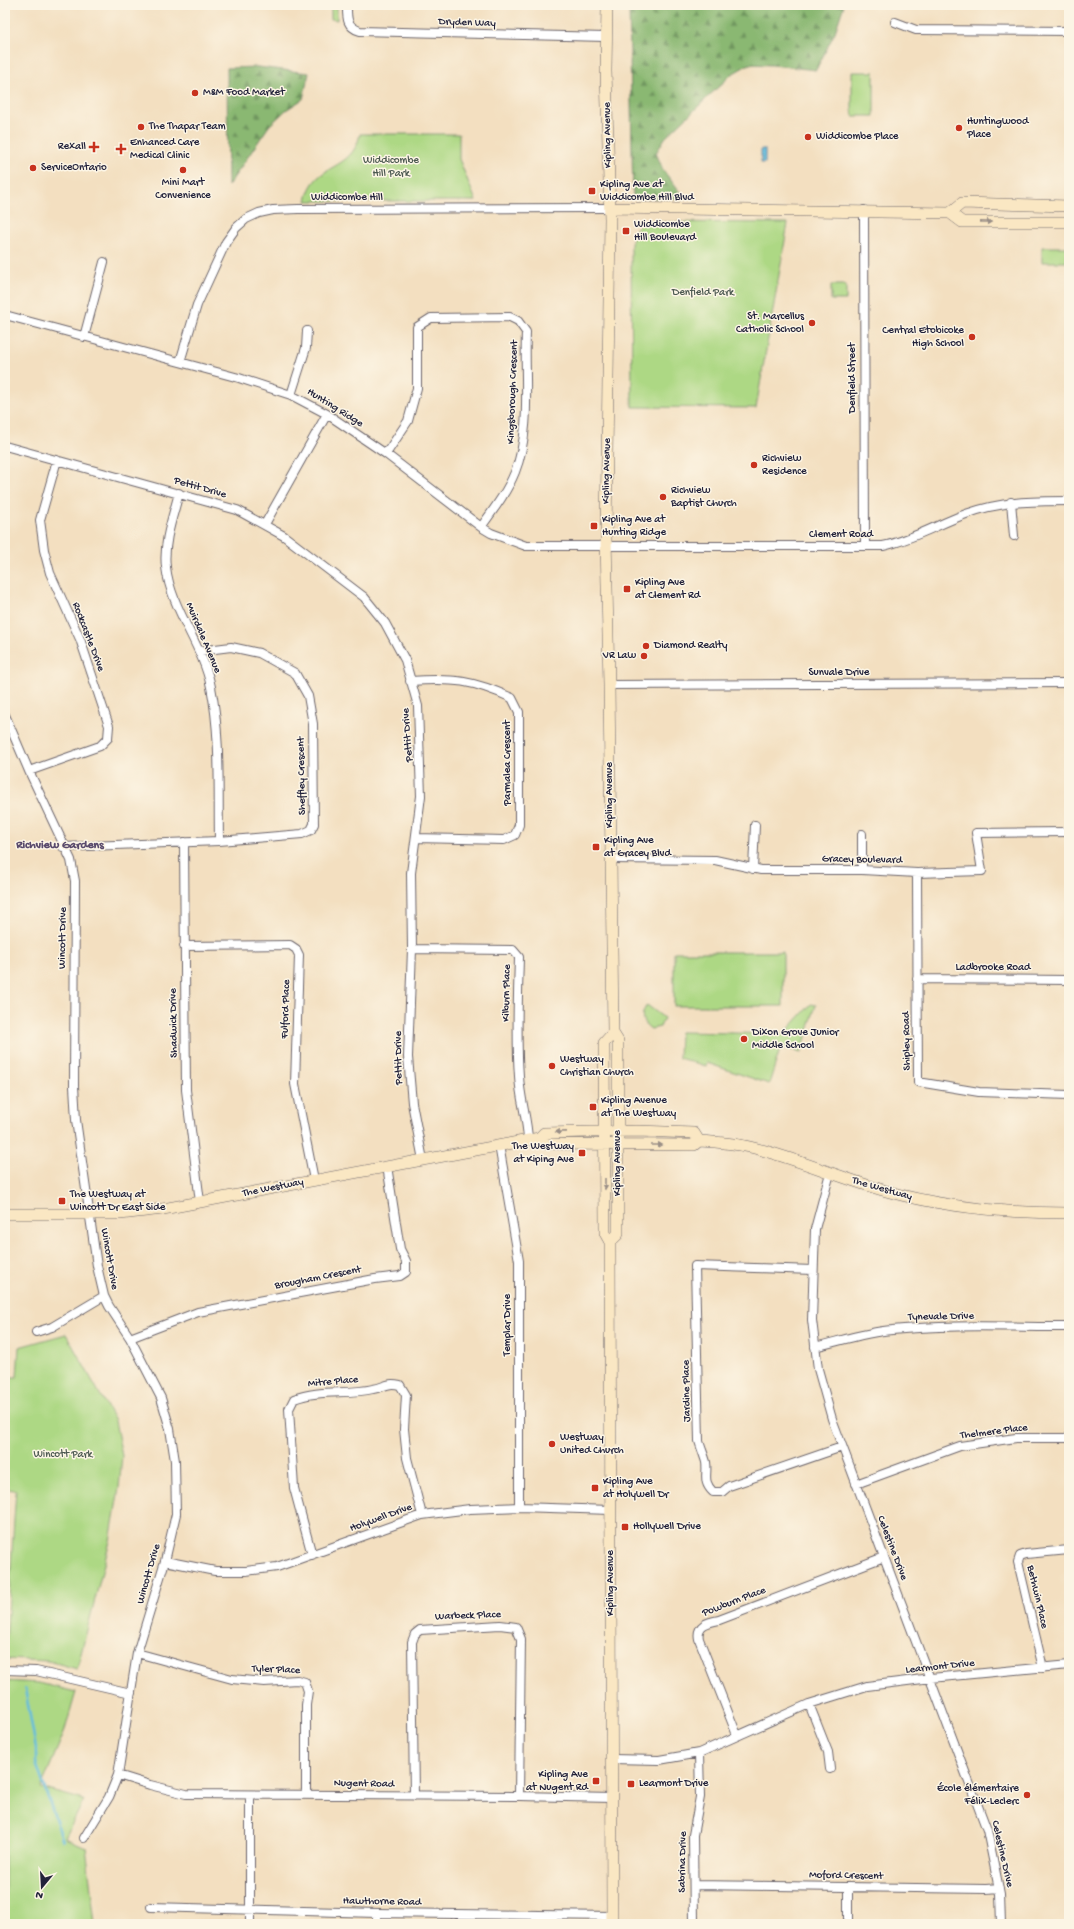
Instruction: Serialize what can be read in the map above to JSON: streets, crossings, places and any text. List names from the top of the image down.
{
  "streets": {
    "main road": ["Kipling Avenue", "The Westway"],
    "street": [
      "Dryden Way",
      "Widdicombe Hill",
      "Denfield Street",
      "Kingsborough Crescent",
      "Hunting Ridge",
      "Pettit Drive",
      "Clement Road",
      "Rockcastle Drive",
      "Muirdale Avenue",
      "Sunvale Drive",
      "Parmalea Crescent",
      "Sheffley Crescent",
      "Gracey Boulevard",
      "Wincott Drive",
      "Ladbrooke Road",
      "Kilburn Place",
      "Fulford Place",
      "Shadwick Drive",
      "Shipley Road",
      "Brougham Crescent",
      "Tynevale Drive",
      "Templar Drive",
      "Mitre Place",
      "Jardine Place",
      "Thelmere Place",
      "Holywell Drive",
      "Celestine Drive",
      "Bethwin Place",
      "Powburn Place",
      "Warbeck Place",
      "Learmont Drive",
      "Tyler Place",
      "Nugent Road",
      "Sabrina Drive",
      "Moford Crescent",
      "Hawthorne Road"
    ]
  },
  "crossings": [
    ["Dryden Way", "Kipling Avenue"],
    ["Kipling Avenue", "Widdicombe Hill"],
    ["Kipling Avenue", "Hunting Ridge"],
    ["Kipling Avenue", "Clement Road"],
    ["Kipling Avenue", "Sunvale Drive"],
    ["Kipling Avenue", "Gracey Boulevard"],
    ["Kipling Avenue", "The Westway"],
    ["Kipling Avenue", "Holywell Drive"],
    ["Kipling Avenue", "Learmont Drive"],
    ["Kipling Avenue", "Nugent Road"],
    ["Kipling Avenue", "Hawthorne Road"],
    ["Widdicombe Hill", "Hunting Ridge"],
    ["Denfield Street", "Clement Road"],
    ["Kingsborough Crescent", "Hunting Ridge"],
    ["Hunting Ridge", "Clement Road"],
    ["Pettit Drive", "Rockcastle Drive"],
    ["Pettit Drive", "Muirdale Avenue"],
    ["Pettit Drive", "Parmalea Crescent"],
    ["Pettit Drive", "Kilburn Place"],
    ["Pettit Drive", "The Westway"],
    ["Rockcastle Drive", "Wincott Drive"],
    ["Muirdale Avenue", "Sheffley Crescent"],
    ["Sheffley Crescent", "Wincott Drive"],
    ["Sheffley Crescent", "Shadwick Drive"],
    ["Gracey Boulevard", "Shipley Road"],
    ["Wincott Drive", "The Westway"],
    ["Wincott Drive", "Brougham Crescent"],
    ["Wincott Drive", "Holywell Drive"],
    ["Wincott Drive", "Tyler Place"],
    ["Wincott Drive", "Nugent Road"],
    ["Ladbrooke Road", "Shipley Road"],
    ["Kilburn Place", "The Westway"],
    ["Fulford Place", "Shadwick Drive"],
    ["Fulford Place", "The Westway"],
    ["Shadwick Drive", "The Westway"],
    ["The Westway", "Brougham Crescent"],
    ["The Westway", "Templar Drive"],
    ["The Westway", "Celestine Drive"],
    ["Tynevale Drive", "Celestine Drive"],
    ["Templar Drive", "Holywell Drive"],
    ["Mitre Place", "Holywell Drive"],
    ["Jardine Place", "Celestine Drive"],
    ["Thelmere Place", "Celestine Drive"],
    ["Celestine Drive", "Powburn Place"],
    ["Celestine Drive", "Learmont Drive"],
    ["Celestine Drive", "Moford Crescent"],
    ["Bethwin Place", "Learmont Drive"],
    ["Powburn Place", "Learmont Drive"],
    ["Warbeck Place", "Nugent Road"],
    ["Learmont Drive", "Sabrina Drive"],
    ["Tyler Place", "Nugent Road"],
    ["Sabrina Drive", "Moford Crescent"]
  ],
  "districts": ["Richview Gardens"],
  "parks": ["Widdicombe Hill Park", "Denfield Park", "Wincott Park"],
  "places": {
    "other": [
      "M&M Food Market",
      "The Thapar Team",
      "Huntingwood Place",
      "Widdicombe Place",
      "ServiceOntario",
      "Mini Mart Convenience",
      "St. Marcellus Catholic School",
      "Central Etobicoke High School",
      "Richview Residence",
      "Richview Baptist Church",
      "Diamond Realty",
      "VR Law",
      "Dixon Grove Junior Middle School",
      "Westway Christian Church",
      "Westway United Church",
      "École élémentaire Félix-Leclerc"
    ],
    "health": ["Rexall", "Enhanced Care Medical Clinic"],
    "transit": [
      "Kipling Ave at Widdicombe Hill Blvd",
      "Widdicombe Hill Boulevard",
      "Kipling Ave at Hunting Ridge",
      "Kipling Ave at Clement Rd",
      "Kipling Ave at Gracey Blvd",
      "Kipling Avenue at The Westway",
      "The Westway at Kiping Ave",
      "The Westway at Wincott Dr East Side",
      "Kipling Ave at Holywell Dr",
      "Hollywell Drive",
      "Kipling Ave at Nugent Rd",
      "Learmont Drive"
    ]
  },
  "north": "bottom"
}
